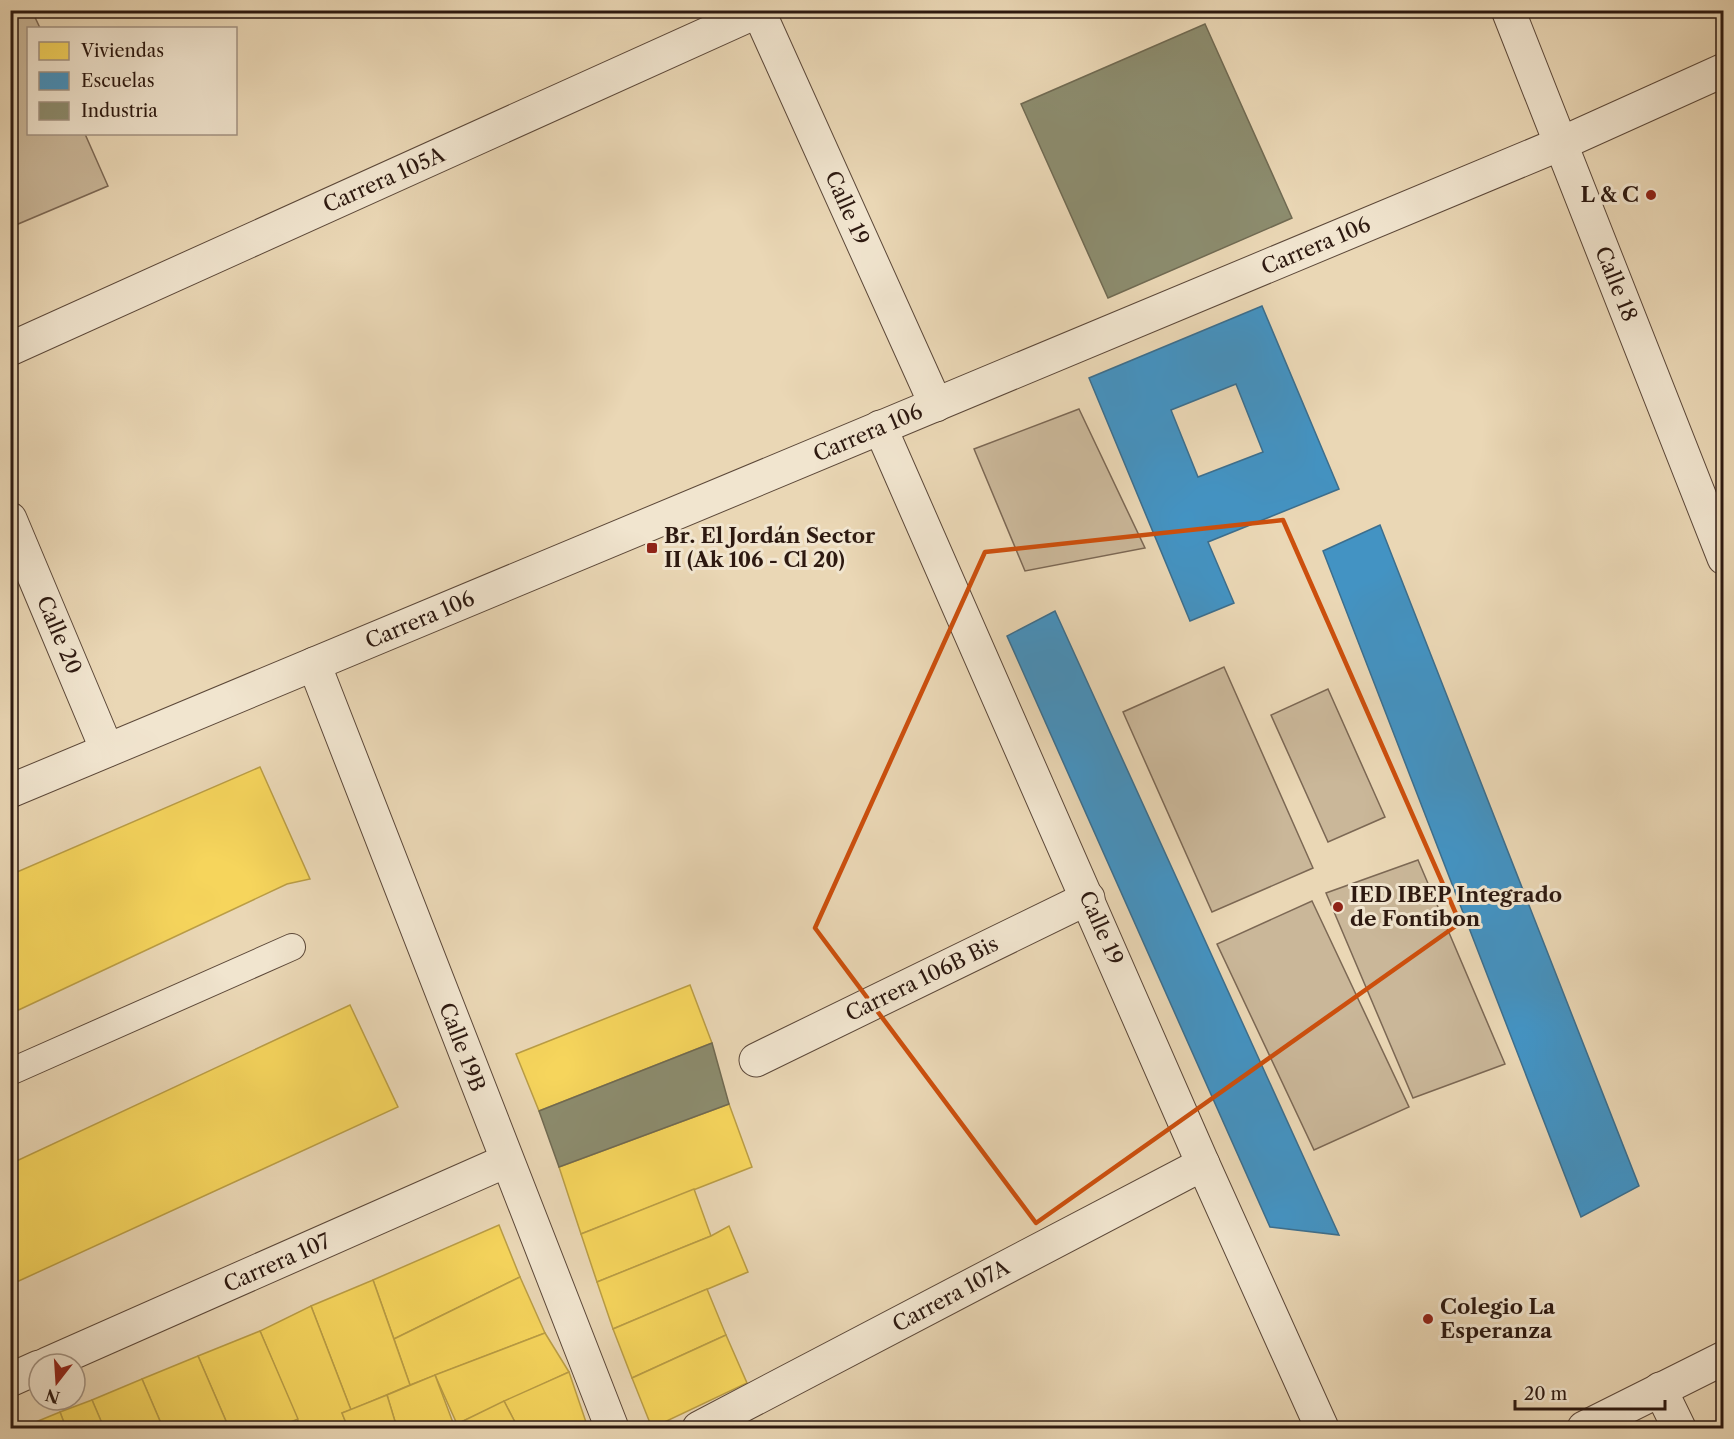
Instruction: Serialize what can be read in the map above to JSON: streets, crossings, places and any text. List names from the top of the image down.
{
  "streets": {
    "street": [
      "Carrera 105A",
      "Calle 19",
      "Carrera 106",
      "Calle 18",
      "Calle 20",
      "Carrera 106B Bis",
      "Calle 19B",
      "Carrera 107",
      "Carrera 107A"
    ]
  },
  "crossings": [
    ["Carrera 105A", "Calle 19"],
    ["Calle 19", "Carrera 106"],
    ["Calle 19", "Carrera 106B Bis"],
    ["Calle 19", "Carrera 107A"],
    ["Carrera 106", "Calle 18"],
    ["Carrera 106", "Calle 20"],
    ["Carrera 106", "Calle 19B"],
    ["Calle 19B", "Carrera 107"]
  ],
  "places": {
    "other": ["L & C", "IED IBEP Integrado de Fontibon", "Colegio La Esperanza"],
    "transit": ["Br. El Jordán Sector II (Ak 106 - Cl 20)"]
  },
  "legend": ["Viviendas", "Escuelas", "Industria"],
  "scale_bar": "20 m",
  "north": "bottom"
}
